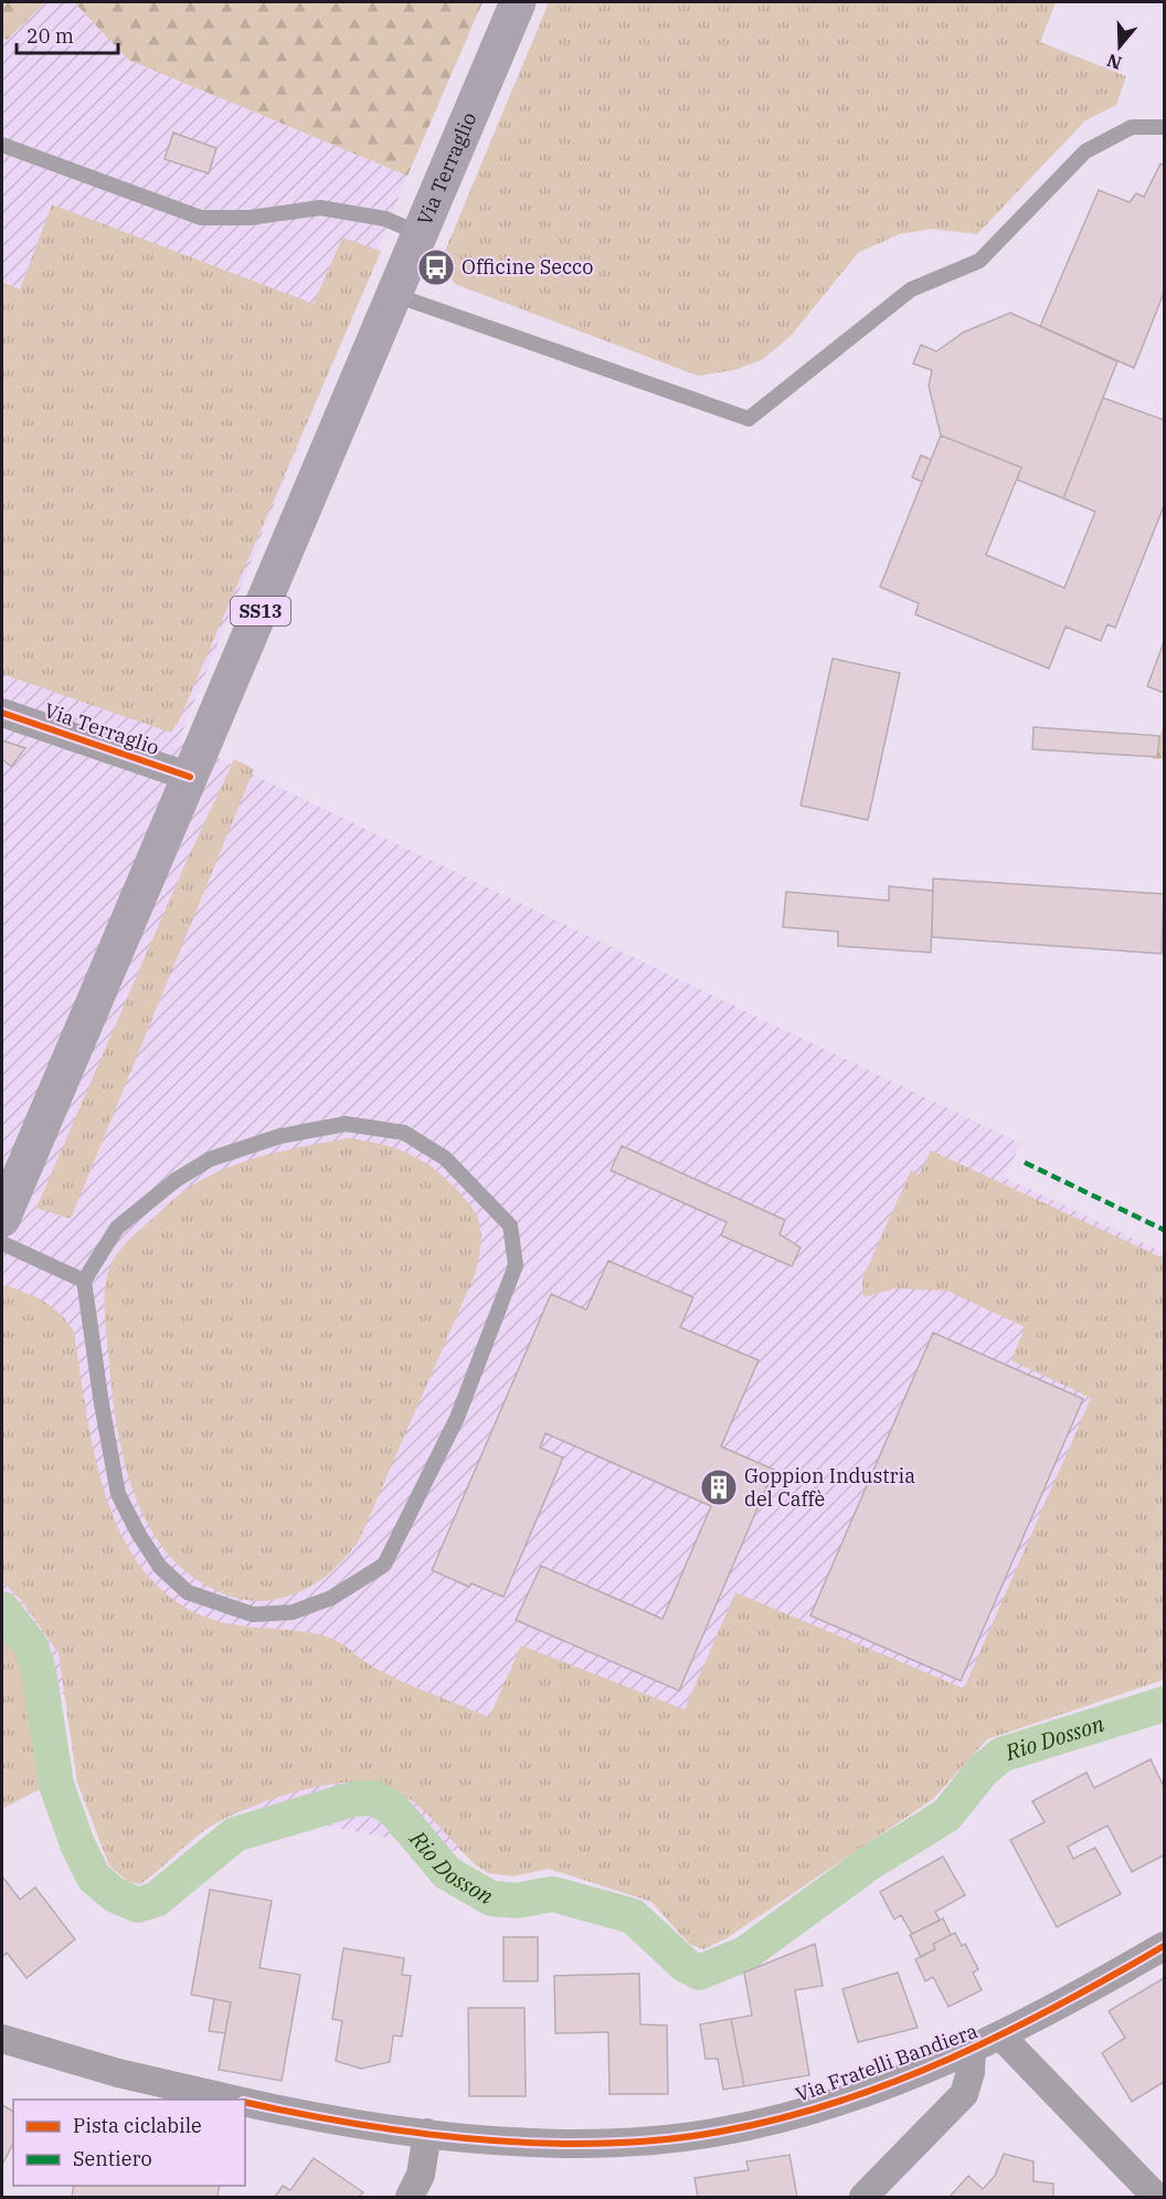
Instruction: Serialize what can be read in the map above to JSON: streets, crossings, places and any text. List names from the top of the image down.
{
  "streets": {
    "main road": ["Via Terraglio", "SS13"],
    "street": ["Via Fratelli Bandiera"]
  },
  "water": ["Rio Dosson"],
  "places": {
    "bus stop": ["Officine Secco"],
    "building": ["Goppion Industria del Caffè"]
  },
  "legend": ["Pista ciclabile", "Sentiero"],
  "scale_bar": "20 m",
  "north": "bottom"
}
